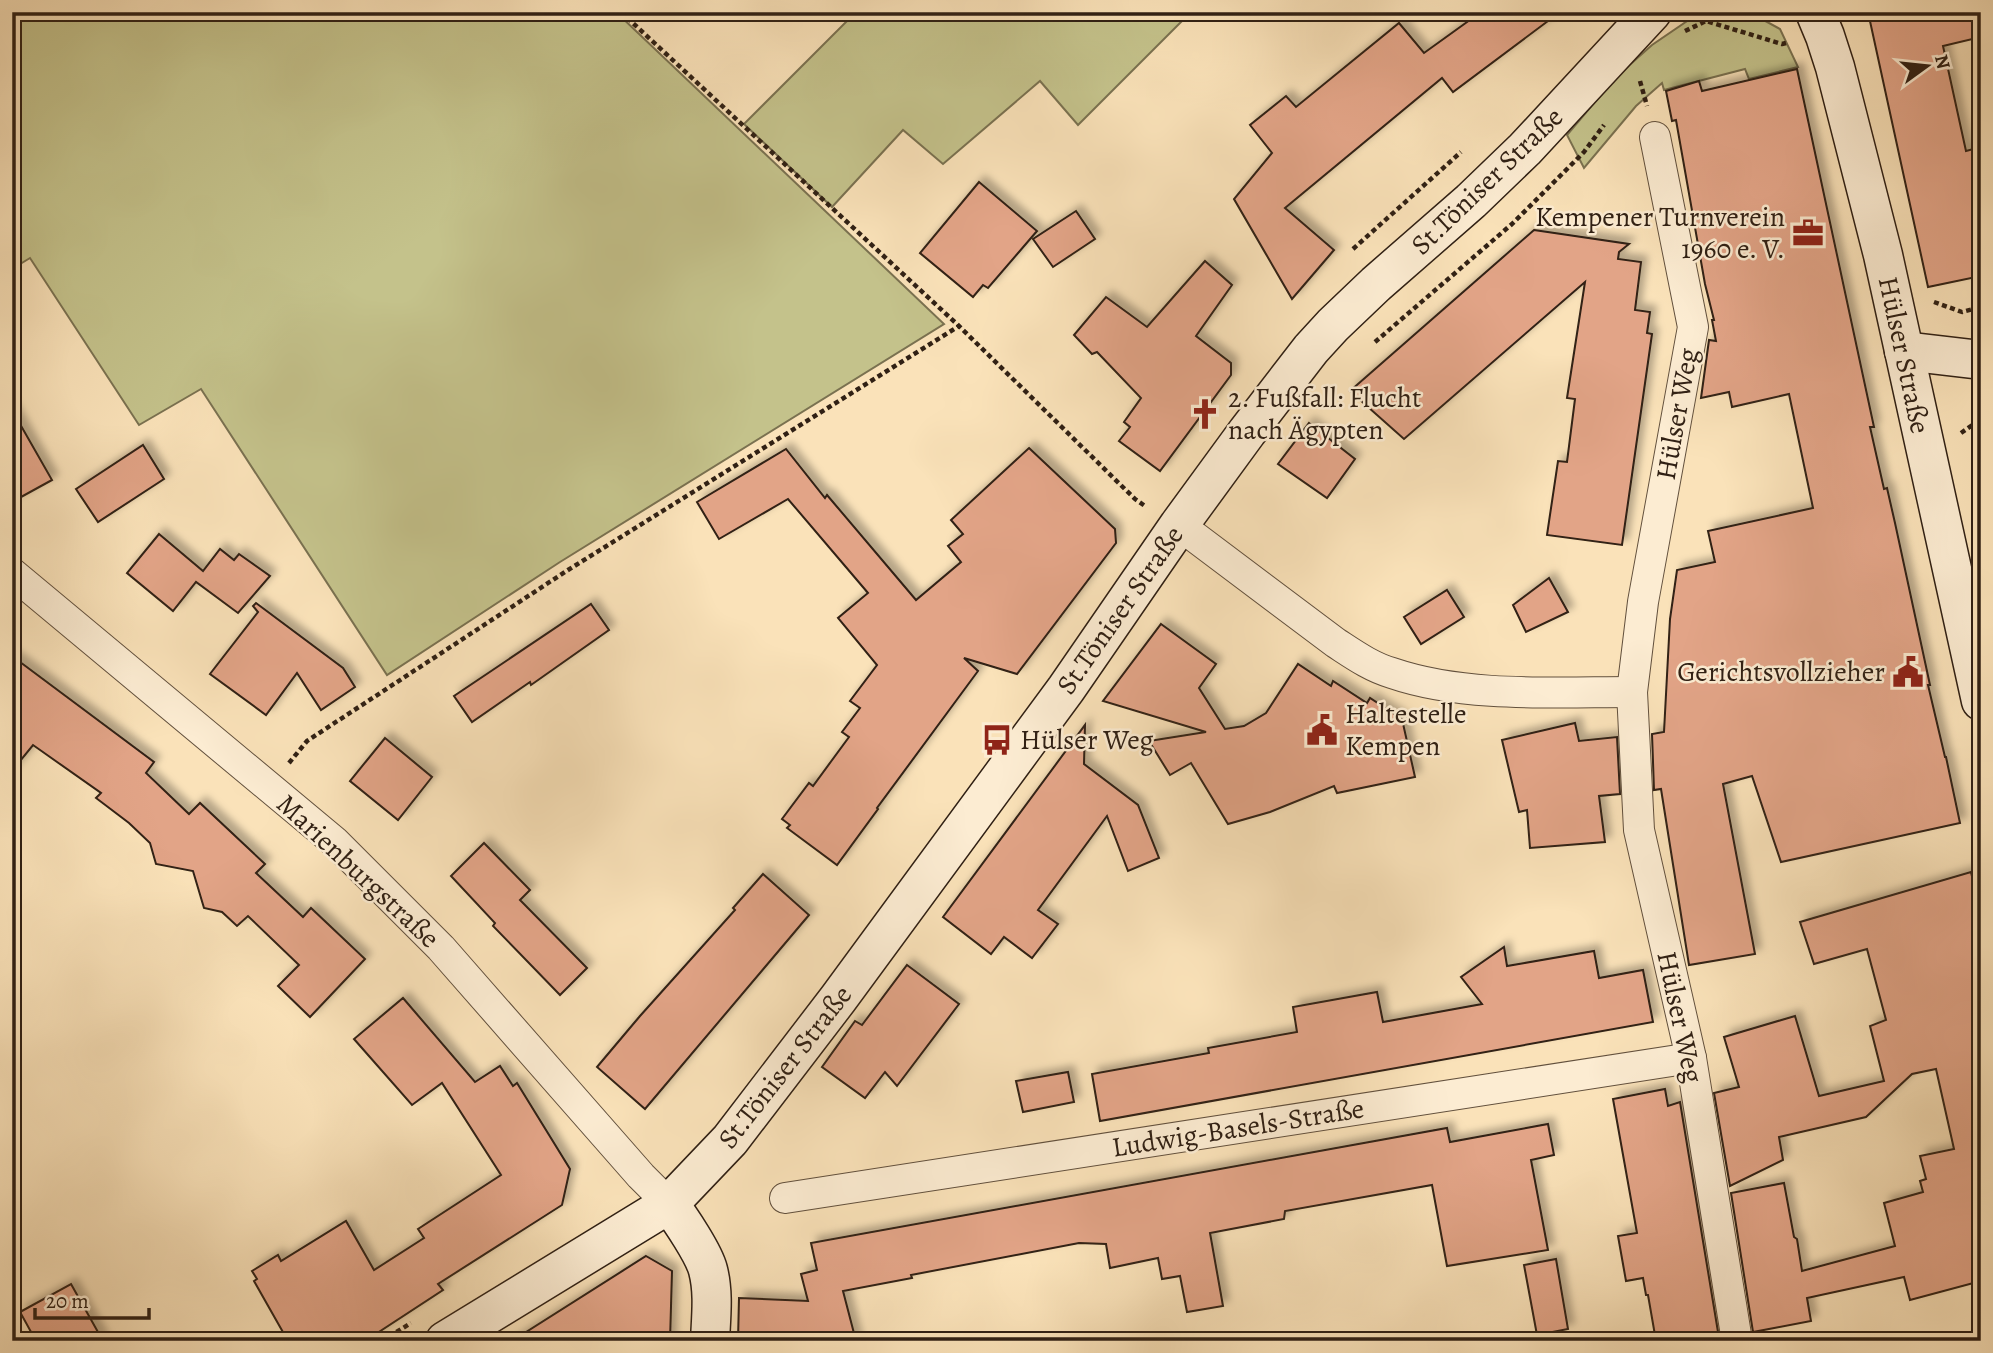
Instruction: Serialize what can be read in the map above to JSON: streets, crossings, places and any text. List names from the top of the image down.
{
  "streets": {
    "main road": ["St.Töniser Straße", "Hülser Straße"],
    "street": ["Hülser Weg", "Marienburgstraße", "Ludwig-Basels-Straße"]
  },
  "crossings": [
    ["St.Töniser Straße", "Marienburgstraße"],
    ["Hülser Weg", "Ludwig-Basels-Straße"]
  ],
  "places": {
    "office": ["Kempener Turnverein 1960 e. V."],
    "church": ["2. Fußfall: Flucht nach Ägypten"],
    "public building": ["Gerichtsvollzieher", "Haltestelle Kempen"],
    "bus stop": ["Hülser Weg"]
  },
  "scale_bar": "20 m",
  "north": "right"
}
